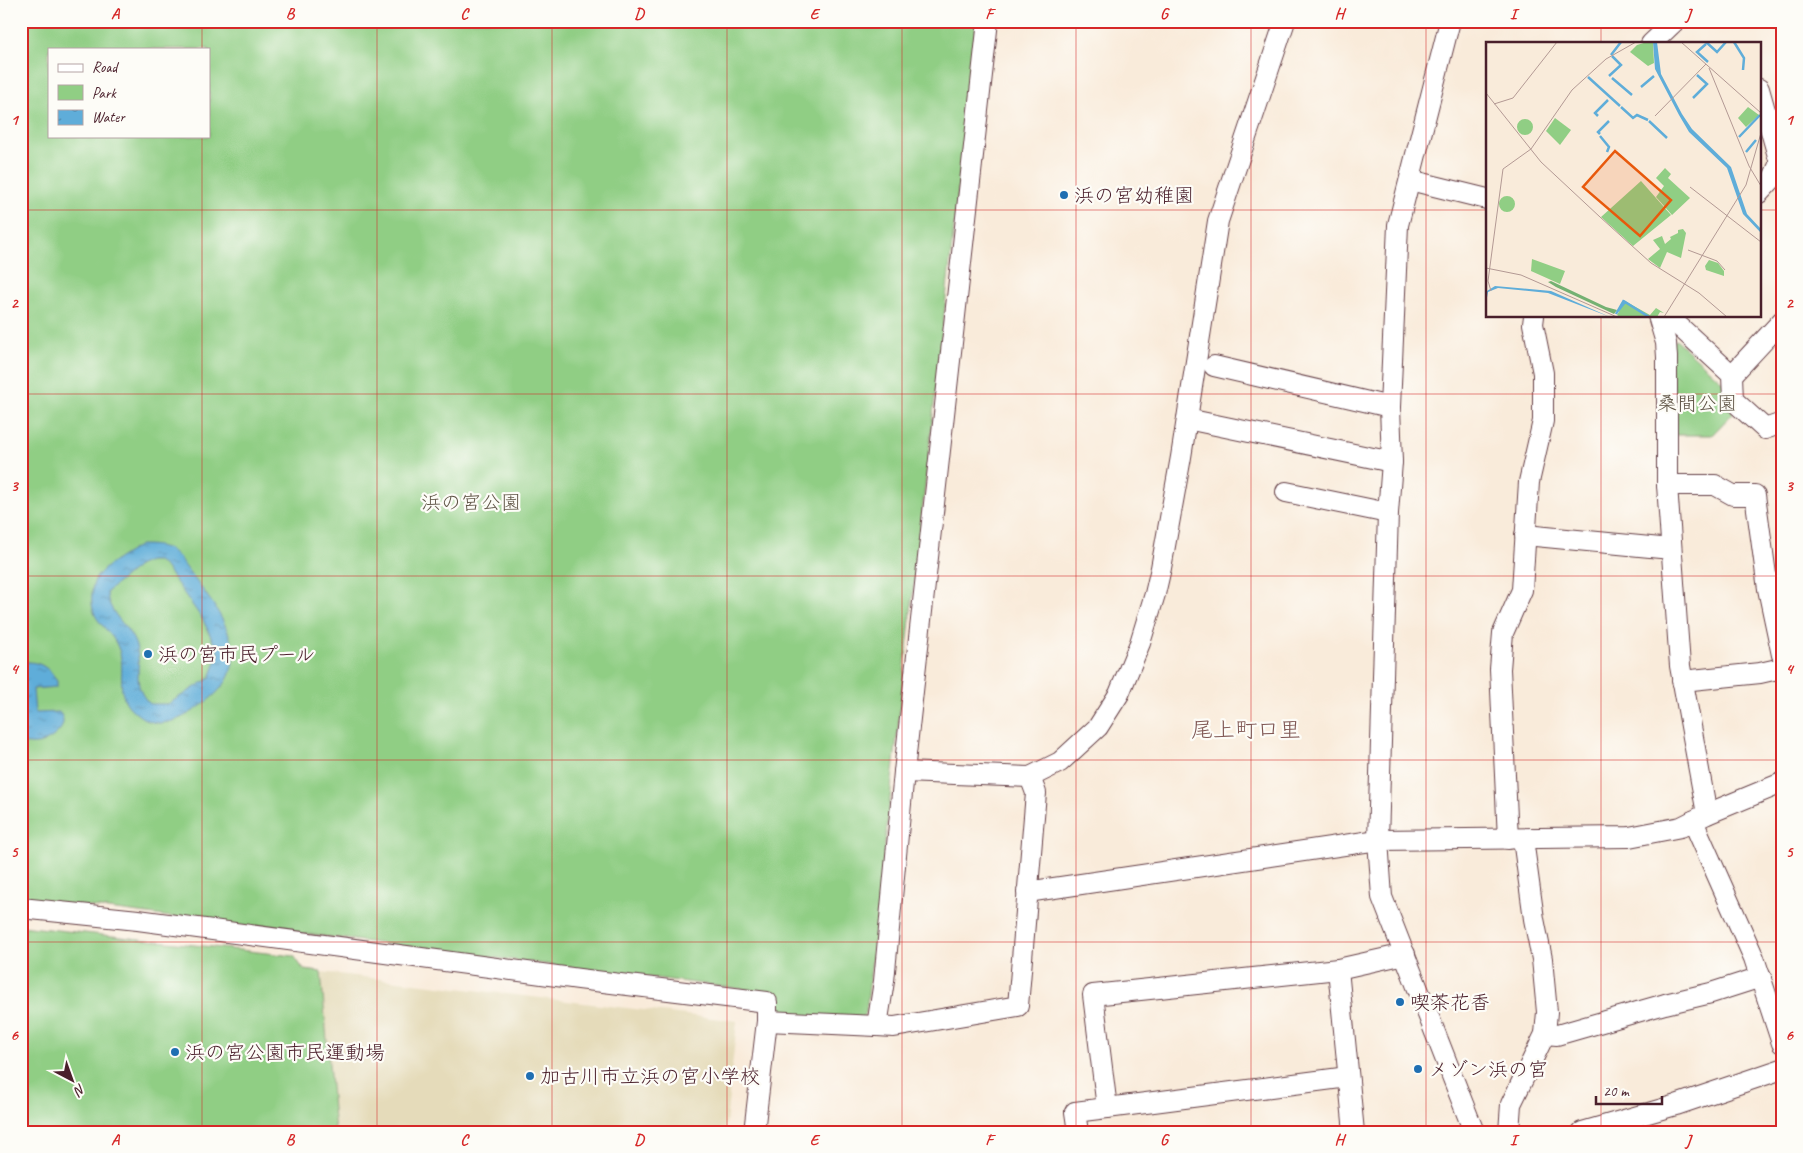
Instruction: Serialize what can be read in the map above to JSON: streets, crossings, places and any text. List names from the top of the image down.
{
  "districts": ["尾上町口里"],
  "parks": ["桑間公園", "浜の宮公園"],
  "places": [
    "浜の宮幼稚園",
    "浜の宮市民プール",
    "喫茶花香",
    "浜の宮公園市民運動場",
    "メゾン浜の宮",
    "加古川市立浜の宮小学校"
  ],
  "legend": ["Road", "Park", "Water"],
  "scale_bar": "20 m",
  "north": "bottom right",
  "grid": {
    "columns": [
      "A",
      "B",
      "C",
      "D",
      "E",
      "F",
      "G",
      "H",
      "I",
      "J"
    ],
    "rows": [
      "1",
      "2",
      "3",
      "4",
      "5",
      "6"
    ]
  }
}
